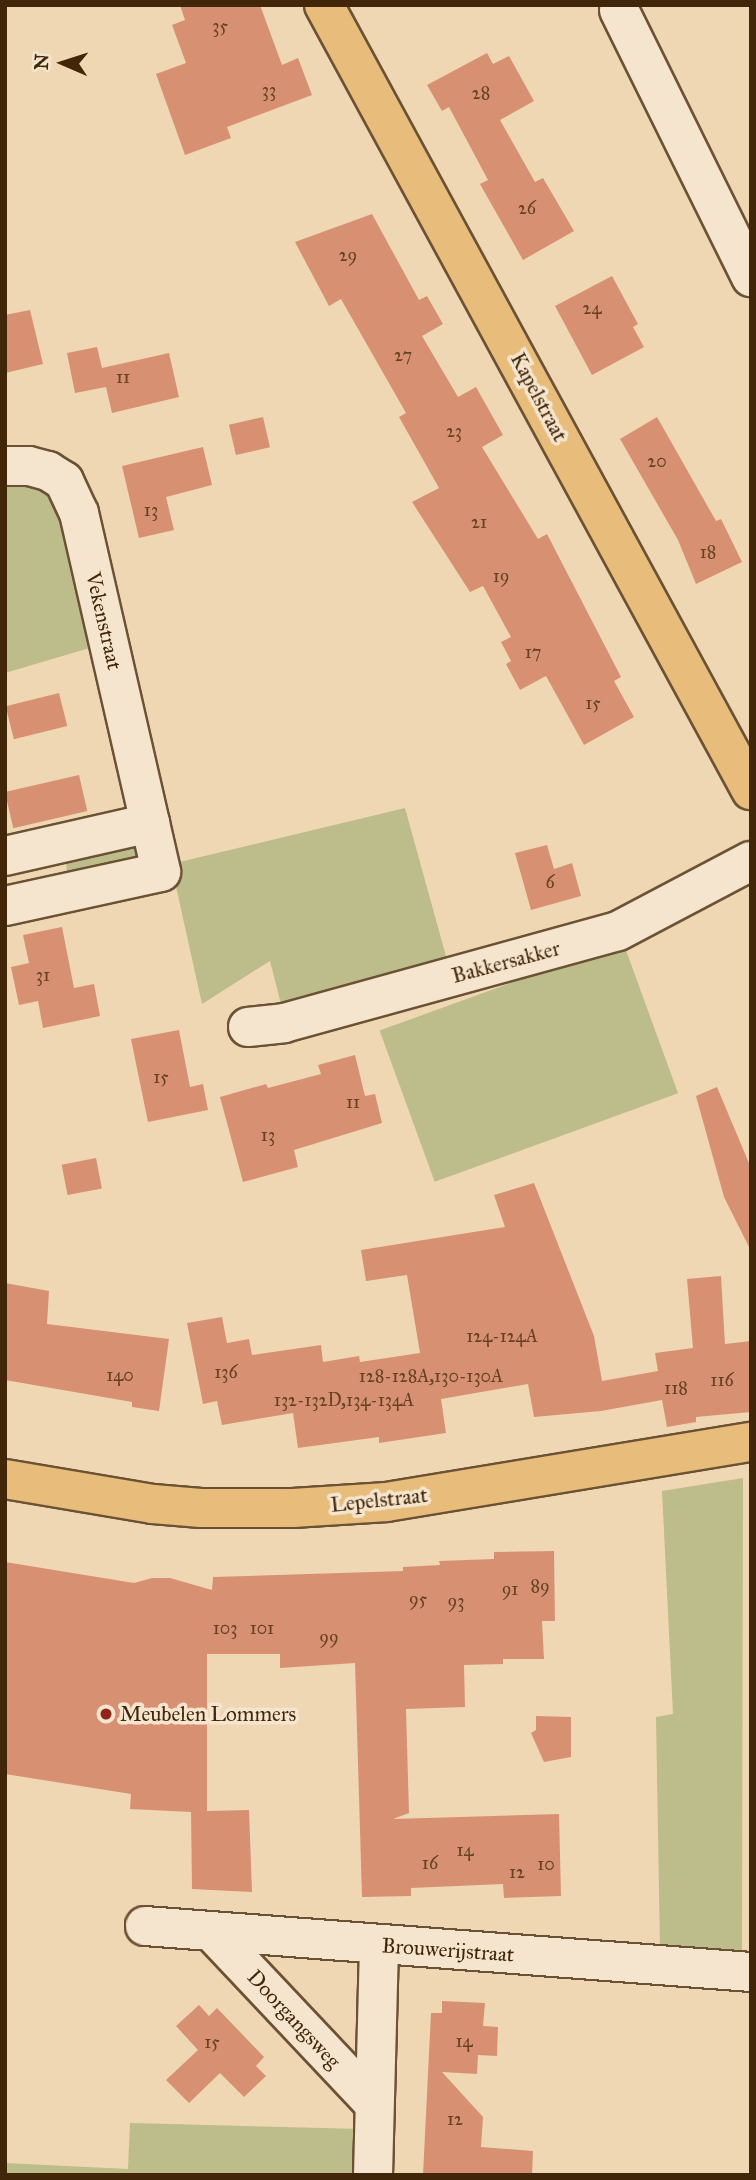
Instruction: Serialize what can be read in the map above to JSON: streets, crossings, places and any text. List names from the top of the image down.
{
  "streets": {
    "main road": ["Kapelstraat", "Lepelstraat"],
    "street": [
      "Vekenstraat",
      "Bakkersakker",
      "Brouwerijstraat",
      "Doorgangsweg"
    ]
  },
  "crossings": [
    ["Brouwerijstraat", "Doorgangsweg"]
  ],
  "places": ["Meubelen Lommers"],
  "house_numbers": [
    "35",
    "33",
    "28",
    "26",
    "29",
    "24",
    "27",
    "11",
    "23",
    "20",
    "13",
    "21",
    "18",
    "19",
    "17",
    "15",
    "6",
    "31",
    "15",
    "11",
    "13",
    "124-124A",
    "136",
    "140",
    "128-128A,130-130A",
    "116",
    "118",
    "132-132D,134-134A",
    "89",
    "91",
    "95",
    "93",
    "103",
    "101",
    "99",
    "14",
    "16",
    "10",
    "12",
    "14",
    "15",
    "12"
  ],
  "north": "left"
}
